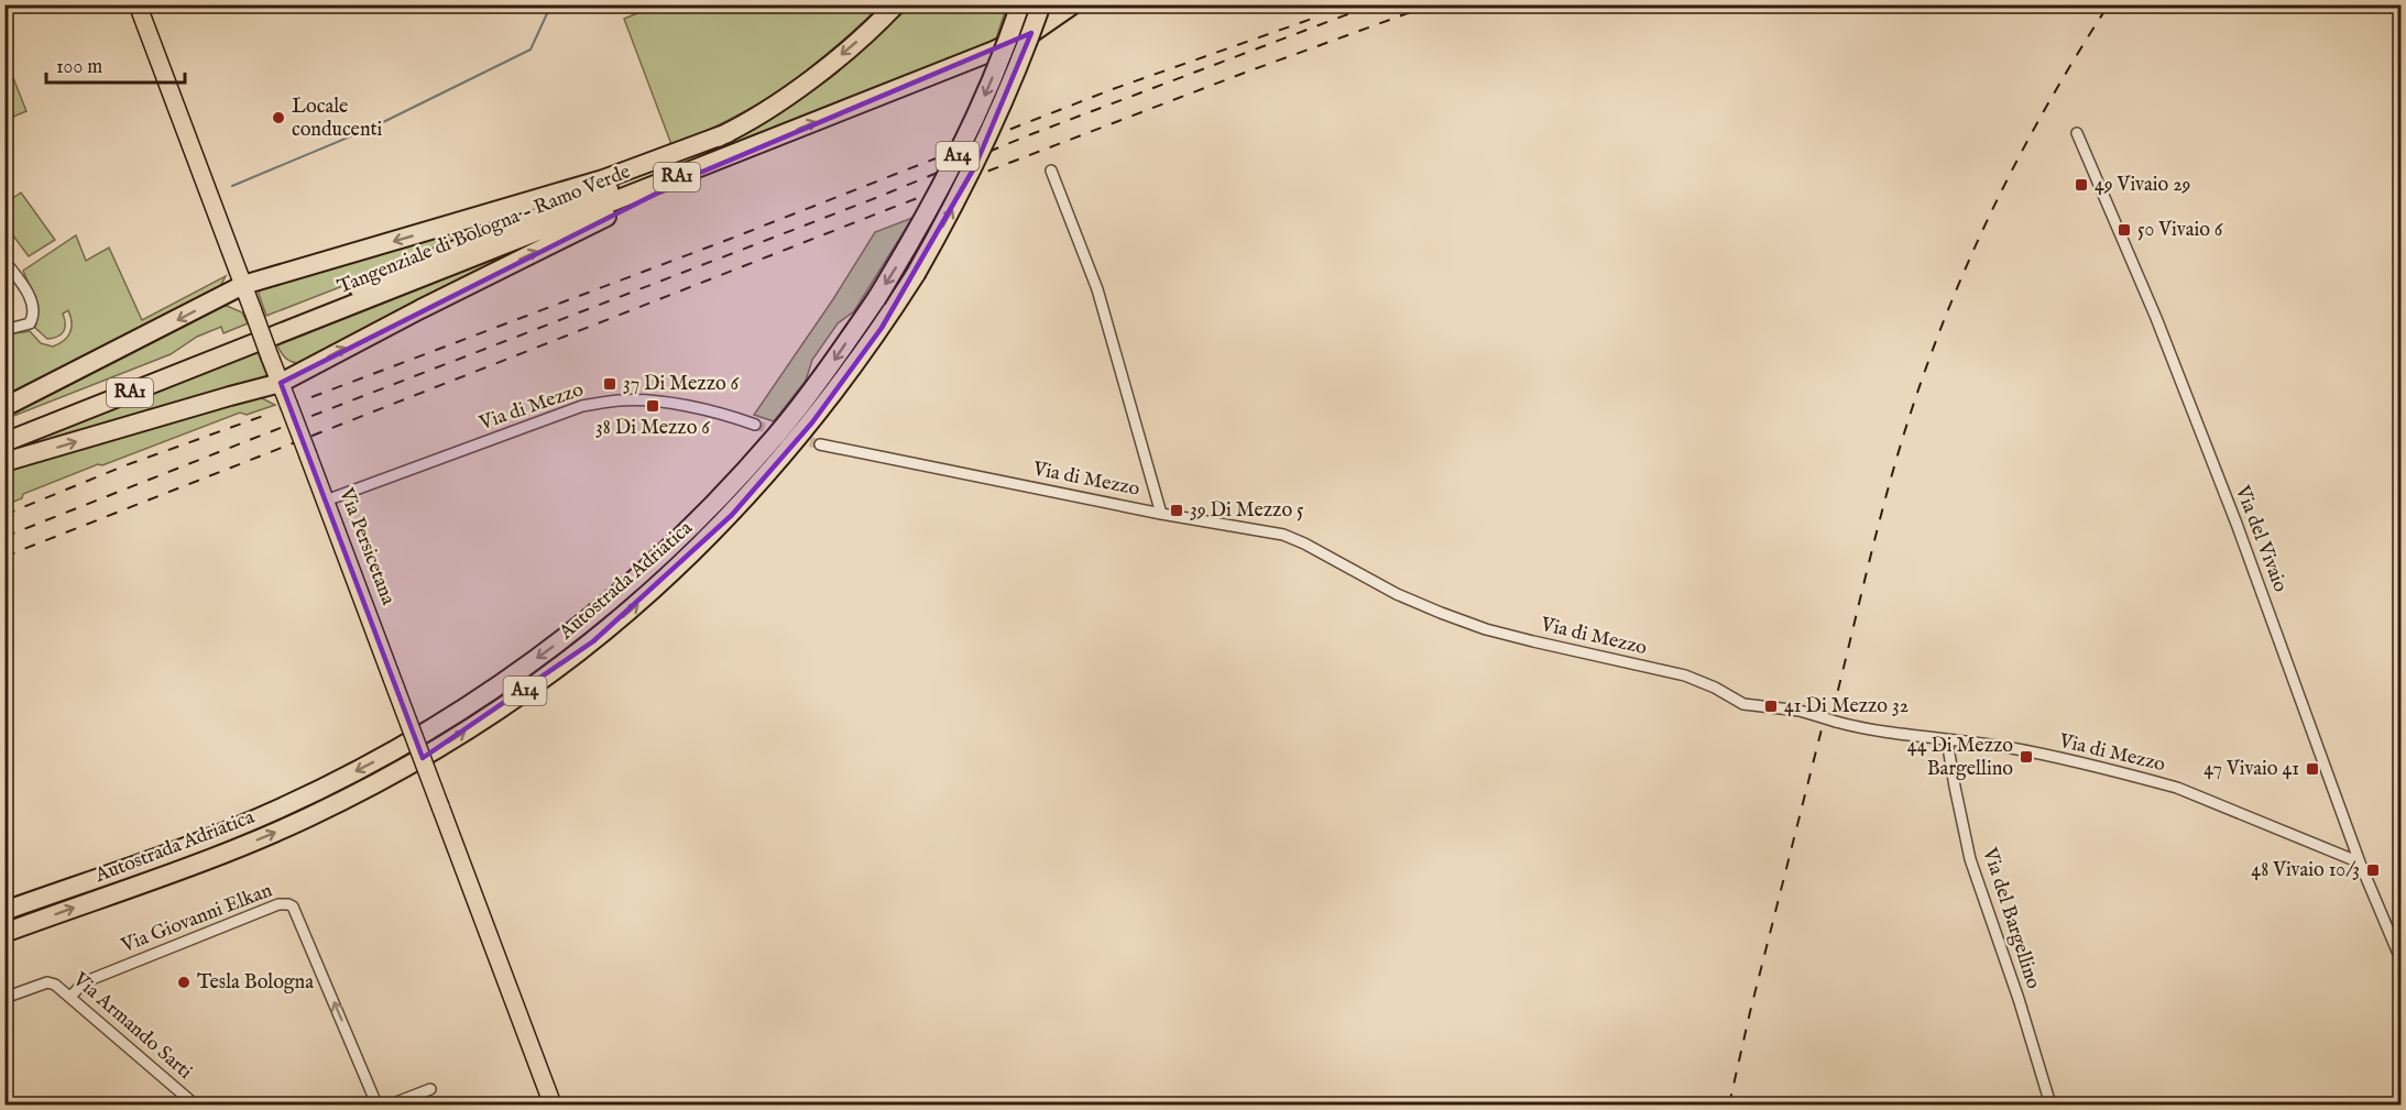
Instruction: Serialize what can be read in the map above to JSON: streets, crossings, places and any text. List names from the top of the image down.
{
  "streets": {
    "highway": [
      "A14",
      "RA1",
      "Tangenziale di Bologna - Ramo Verde",
      "Autostrada Adriatica"
    ],
    "main road": ["Via Persicetana"],
    "street": [
      "Via di Mezzo",
      "Via del Vivaio",
      "Via Giovanni Elkan",
      "Via del Bargellino",
      "Via Armando Sarti"
    ]
  },
  "crossings": [
    ["Via di Mezzo", "Via del Vivaio"],
    ["Via di Mezzo", "Via Persicetana"],
    ["Via di Mezzo", "Via del Bargellino"],
    ["Via Giovanni Elkan", "Via Armando Sarti"]
  ],
  "places": {
    "other": ["Locale conducenti", "Tesla Bologna"],
    "transit": [
      "49 Vivaio 29",
      "50 Vivaio 6",
      "37 Di Mezzo 6",
      "38 Di Mezzo 6",
      "39 Di Mezzo 5",
      "41 Di Mezzo 32",
      "44 Di Mezzo Bargellino",
      "47 Vivaio 41",
      "48 Vivaio 10/3"
    ]
  },
  "scale_bar": "100 m"
}
